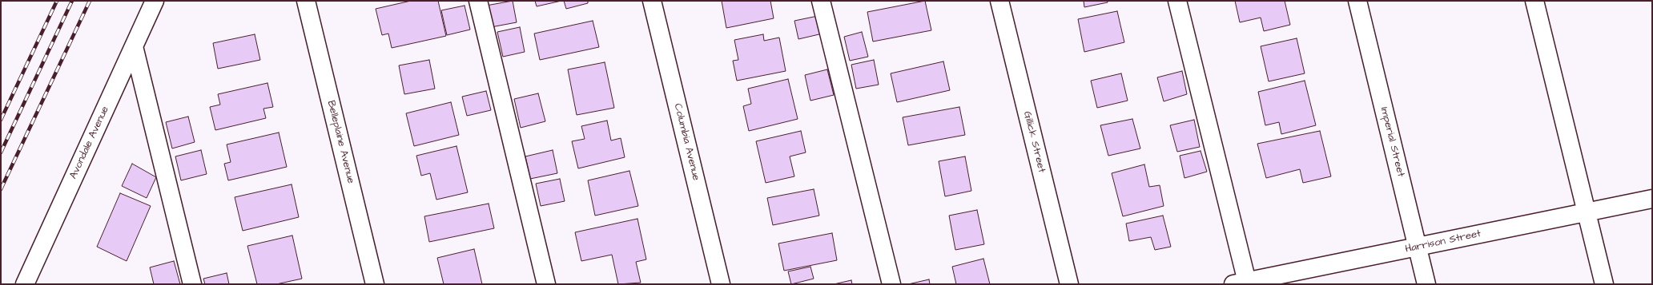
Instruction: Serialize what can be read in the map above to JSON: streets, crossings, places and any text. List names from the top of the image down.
{
  "streets": {
    "street": [
      "Belleplaine Avenue",
      "Columbia Avenue",
      "Gillick Street",
      "Imperial Street",
      "Avondale Avenue",
      "Harrison Street"
    ]
  },
  "crossings": [
    ["Imperial Street", "Harrison Street"]
  ]
}
